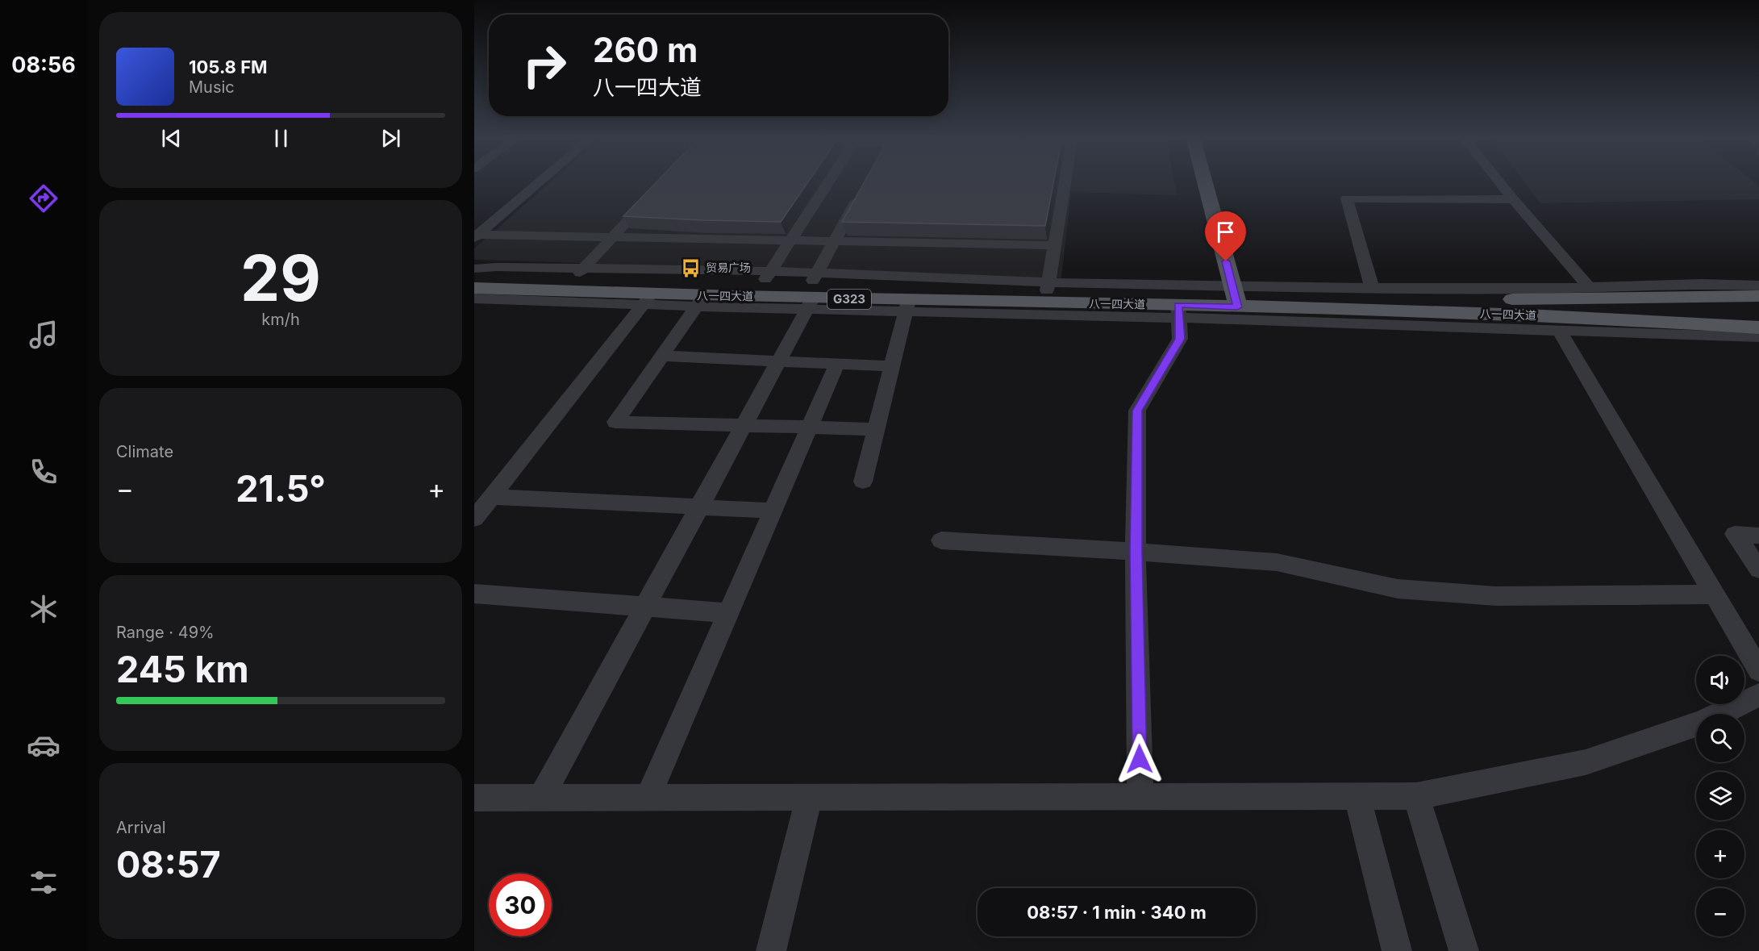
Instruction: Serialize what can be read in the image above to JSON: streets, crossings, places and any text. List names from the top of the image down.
{
  "streets": {
    "main road": ["八一四大道", "G323"]
  },
  "places": {
    "bus stop": ["贸易广场"]
  },
  "page": {
    "tabs": "08:56",
    "turn": ["260 m", "八一四大道"],
    "song": ["105.8 FM", "Music"],
    "tile": [
      ["29", "km/h"],
      "Climate",
      ["Range · 49%", "245 km"],
      ["Arrival", "08:57"]
    ],
    "heat": ["−", "21.5°", "+"],
    "map_buttons": ["+", "−"],
    "limit": "30",
    "trip": "08:57 · 1 min · 340 m"
  }
}
